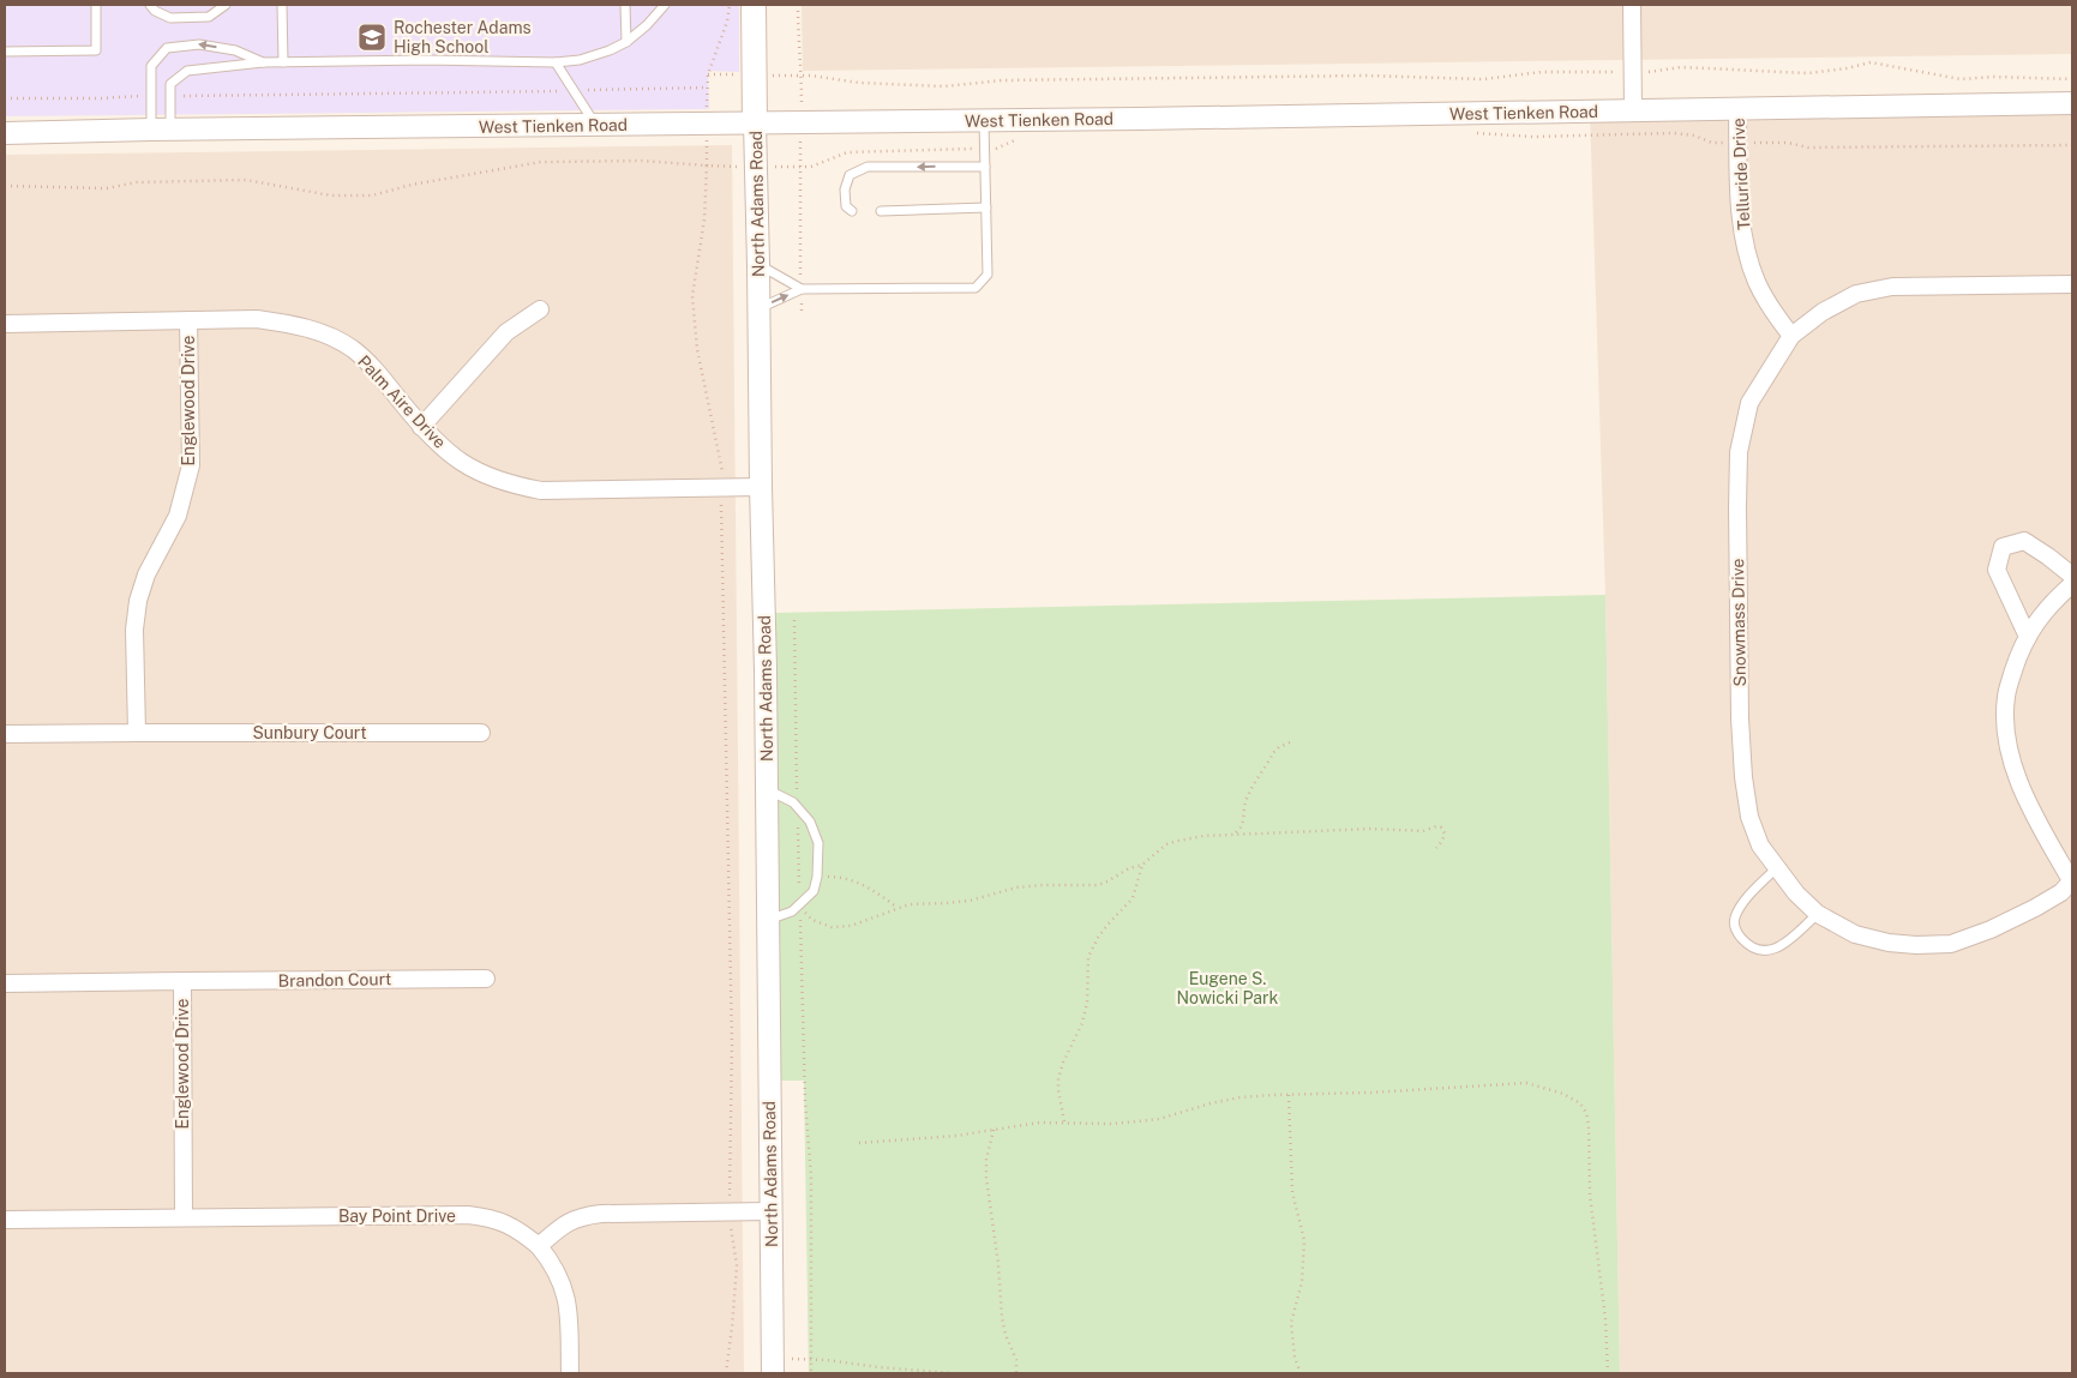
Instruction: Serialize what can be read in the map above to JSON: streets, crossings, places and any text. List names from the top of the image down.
{
  "streets": {
    "main road": ["North Adams Road"],
    "street": [
      "West Tienken Road",
      "Telluride Drive",
      "Englewood Drive",
      "Palm Aire Drive",
      "Snowmass Drive",
      "Sunbury Court",
      "Brandon Court",
      "Bay Point Drive"
    ]
  },
  "crossings": [
    ["West Tienken Road", "Telluride Drive"],
    ["West Tienken Road", "North Adams Road"],
    ["Telluride Drive", "Snowmass Drive"],
    ["North Adams Road", "Palm Aire Drive"],
    ["Englewood Drive", "Palm Aire Drive"],
    ["Englewood Drive", "Sunbury Court"],
    ["Englewood Drive", "Brandon Court"],
    ["Englewood Drive", "Bay Point Drive"]
  ],
  "parks": ["Eugene S. Nowicki Park"],
  "places": {
    "school or university": ["Rochester Adams High School"]
  }
}
